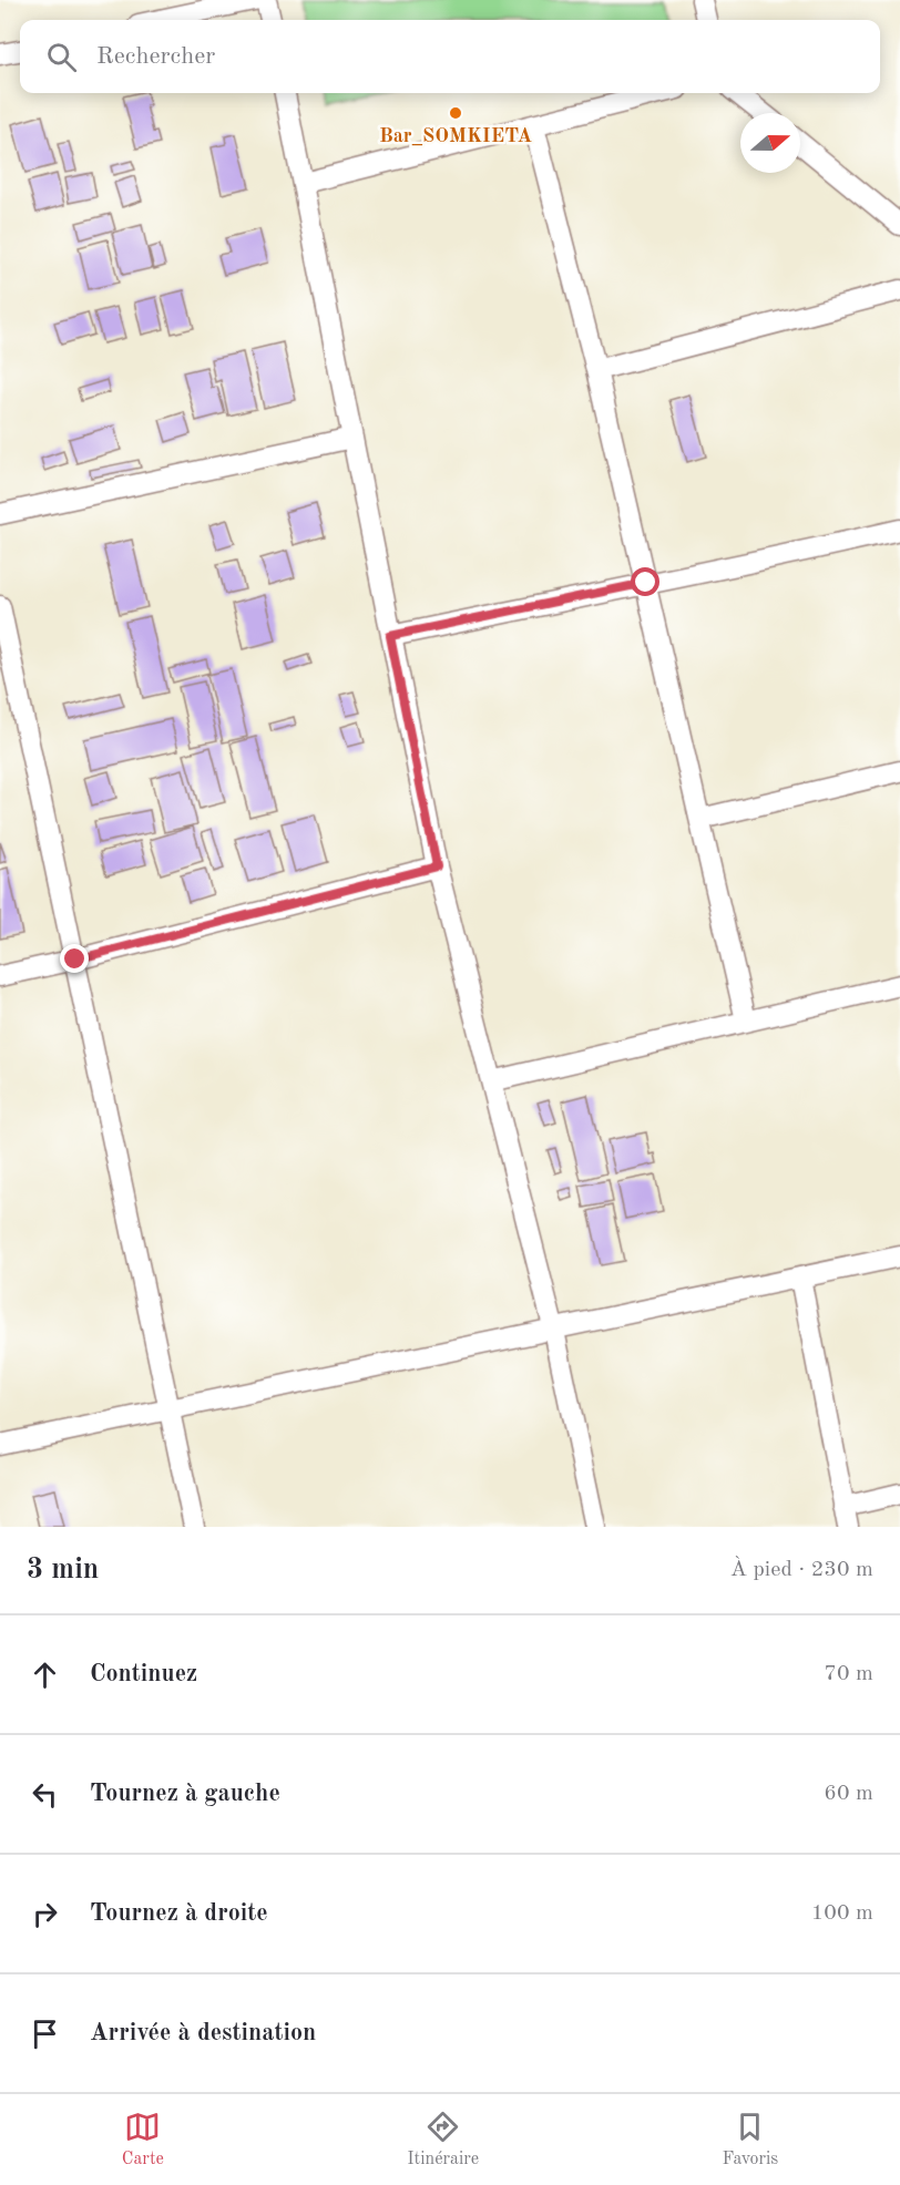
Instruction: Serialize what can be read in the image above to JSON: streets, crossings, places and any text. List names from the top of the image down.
{
  "places": ["Bar_SOMKIETA"],
  "north": "right",
  "page": {
    "search": "Rechercher",
    "heading": ["3 min", "À pied · 230 m"],
    "list": [
      ["Continuez", "70 m"],
      ["Tournez à gauche", "60 m"],
      ["Tournez à droite", "100 m"],
      "Arrivée à destination"
    ],
    "nav": ["Carte", "Itinéraire", "Favoris"]
  }
}
